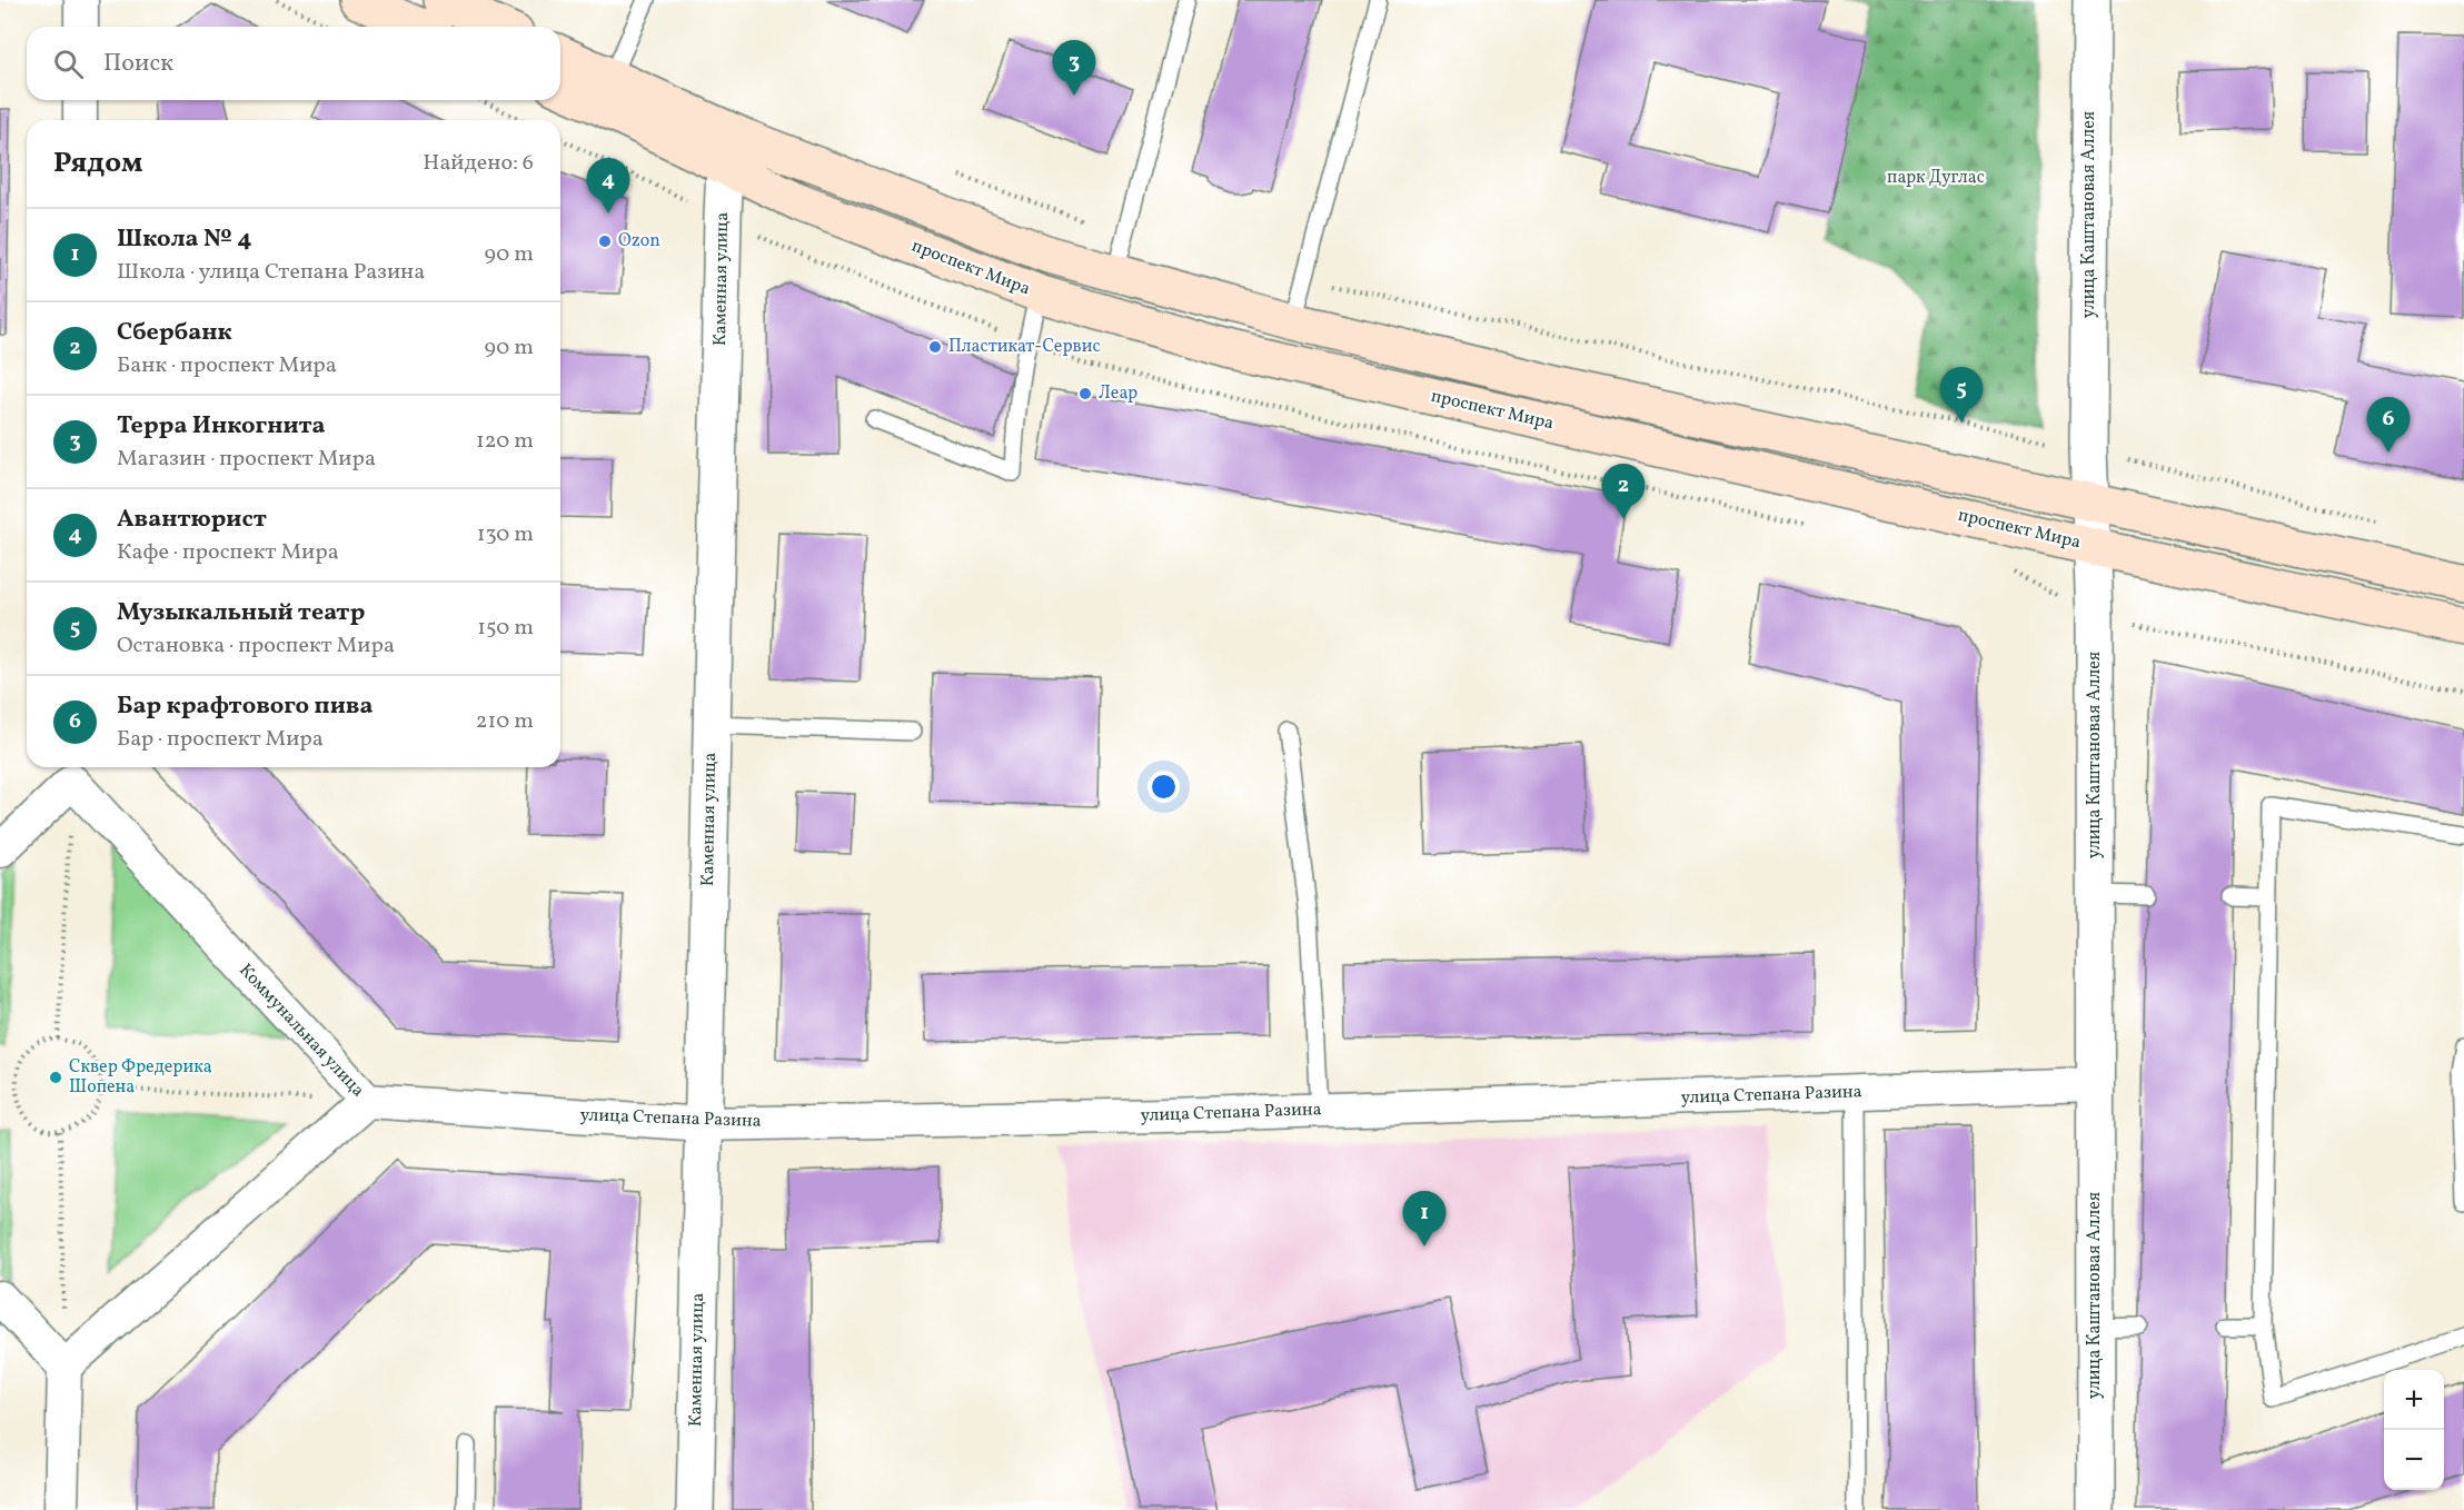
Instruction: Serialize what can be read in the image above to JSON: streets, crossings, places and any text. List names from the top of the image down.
{
  "streets": {
    "main road": ["проспект Мира"],
    "street": [
      "улица Каштановая Аллея",
      "Каменная улица",
      "Коммунальная улица",
      "улица Степана Разина"
    ]
  },
  "crossings": [
    ["улица Каштановая Аллея", "проспект Мира"],
    ["улица Каштановая Аллея", "улица Степана Разина"],
    ["проспект Мира", "Каменная улица"],
    ["Каменная улица", "улица Степана Разина"],
    ["Коммунальная улица", "улица Степана Разина"]
  ],
  "parks": ["парк Дуглас"],
  "places": [
    "Ozon",
    "Пластикат-Сервис",
    "Леар",
    "Сквер Фредерика Шопена"
  ],
  "page": {
    "search": "Поиск",
    "pins": [
      "3",
      "4",
      "5",
      "6",
      "2",
      "1"
    ],
    "heading": ["Рядом", "Найдено: 6"],
    "list": [
      {
        "mark": "1",
        "name": "Школа № 4",
        "note": "Школа · улица Степана Разина",
        "value": "90 m"
      },
      {
        "mark": "2",
        "name": "Сбербанк",
        "note": "Банк · проспект Мира",
        "value": "90 m"
      },
      {
        "mark": "3",
        "name": "Терра Инкогнита",
        "note": "Магазин · проспект Мира",
        "value": "120 m"
      },
      {
        "mark": "4",
        "name": "Авантюрист",
        "note": "Кафе · проспект Мира",
        "value": "130 m"
      },
      {
        "mark": "5",
        "name": "Музыкальный театр",
        "note": "Остановка · проспект Мира",
        "value": "150 m"
      },
      {
        "mark": "6",
        "name": "Бар крафтового пива",
        "note": "Бар · проспект Мира",
        "value": "210 m"
      }
    ],
    "map_buttons": ["+", "−"]
  }
}
